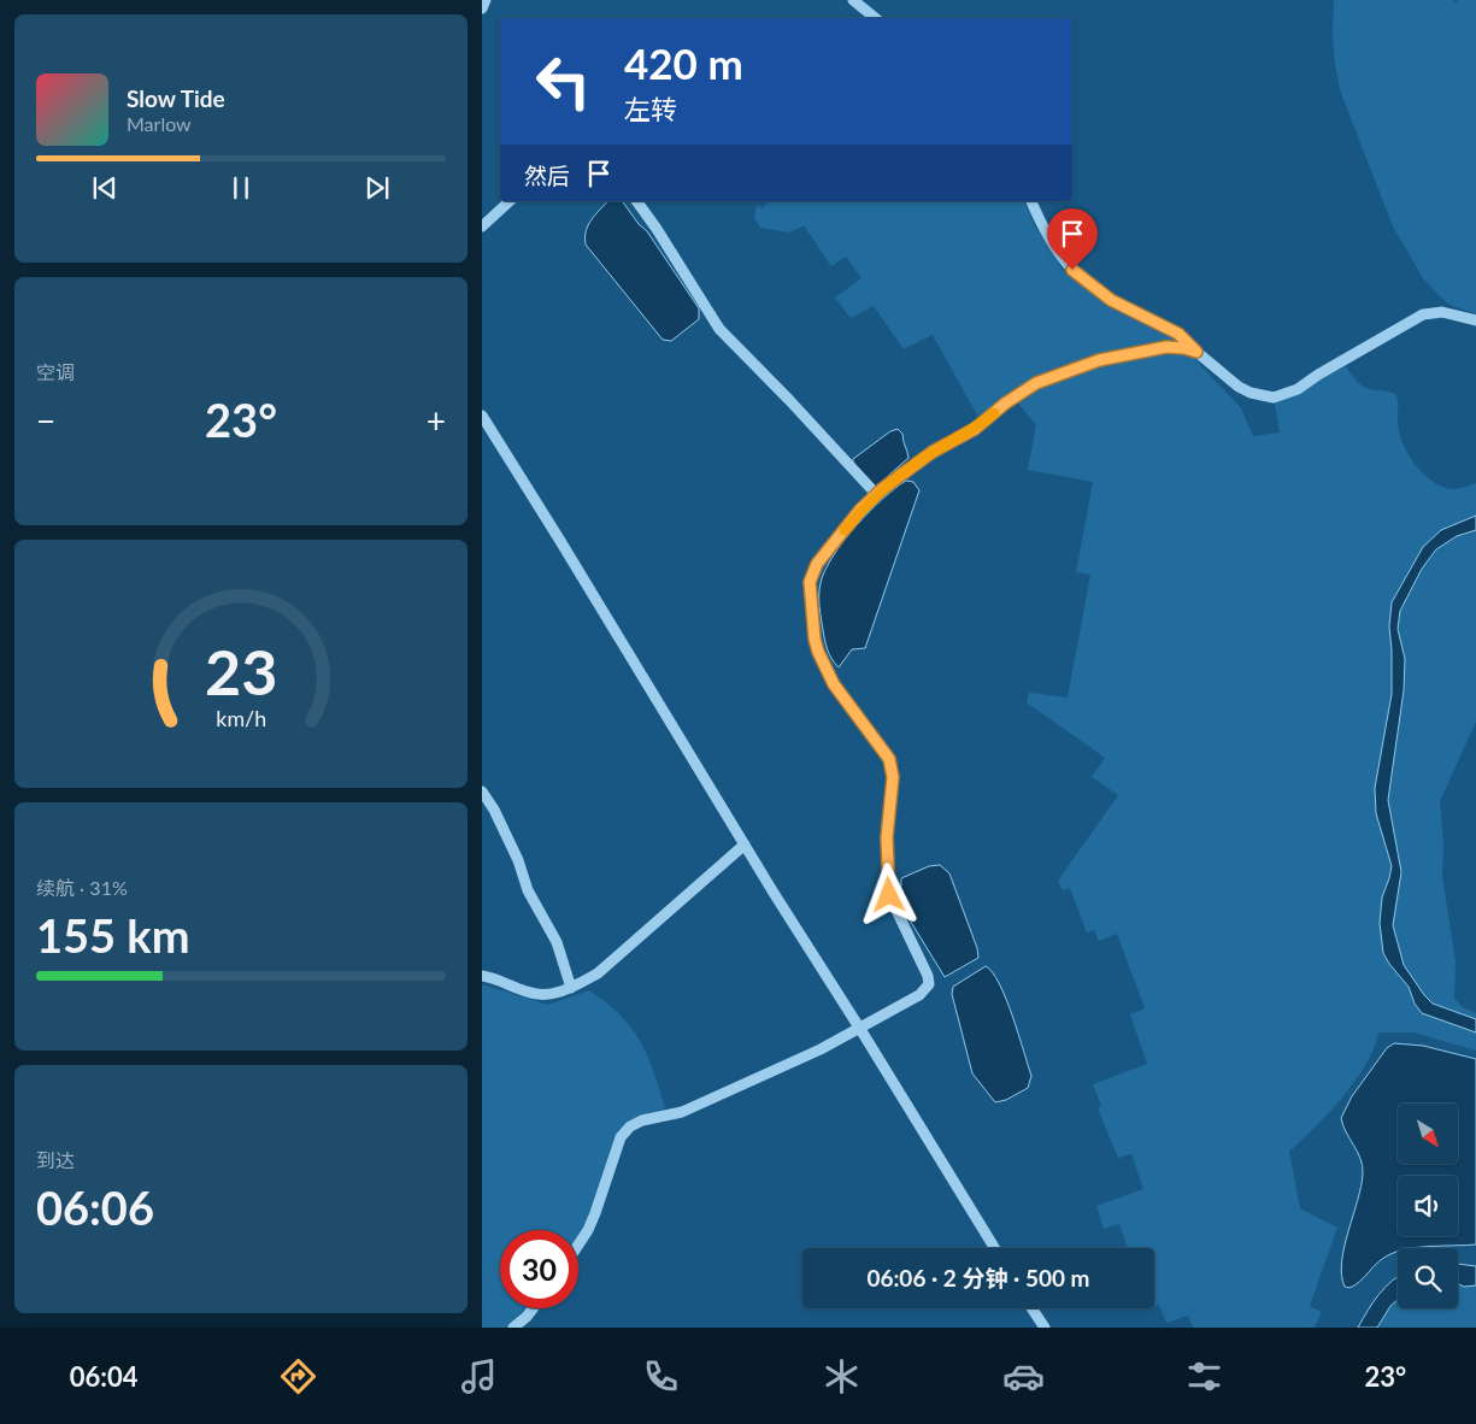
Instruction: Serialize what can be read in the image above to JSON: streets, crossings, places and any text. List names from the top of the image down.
{
  "north": "bottom right",
  "page": {
    "turn": ["420 m", "左转"],
    "song": ["Slow Tide", "Marlow"],
    "then": "然后",
    "tile": [
      "空调",
      ["续航 · 31%", "155 km"],
      ["到达", "06:06"]
    ],
    "heat": ["−", "23°", "+"],
    "limit": "30",
    "trip": "06:06 · 2 分钟 · 500 m",
    "tabs": ["06:04", "23°"],
    "gauge": ["23", "km/h"]
  }
}
